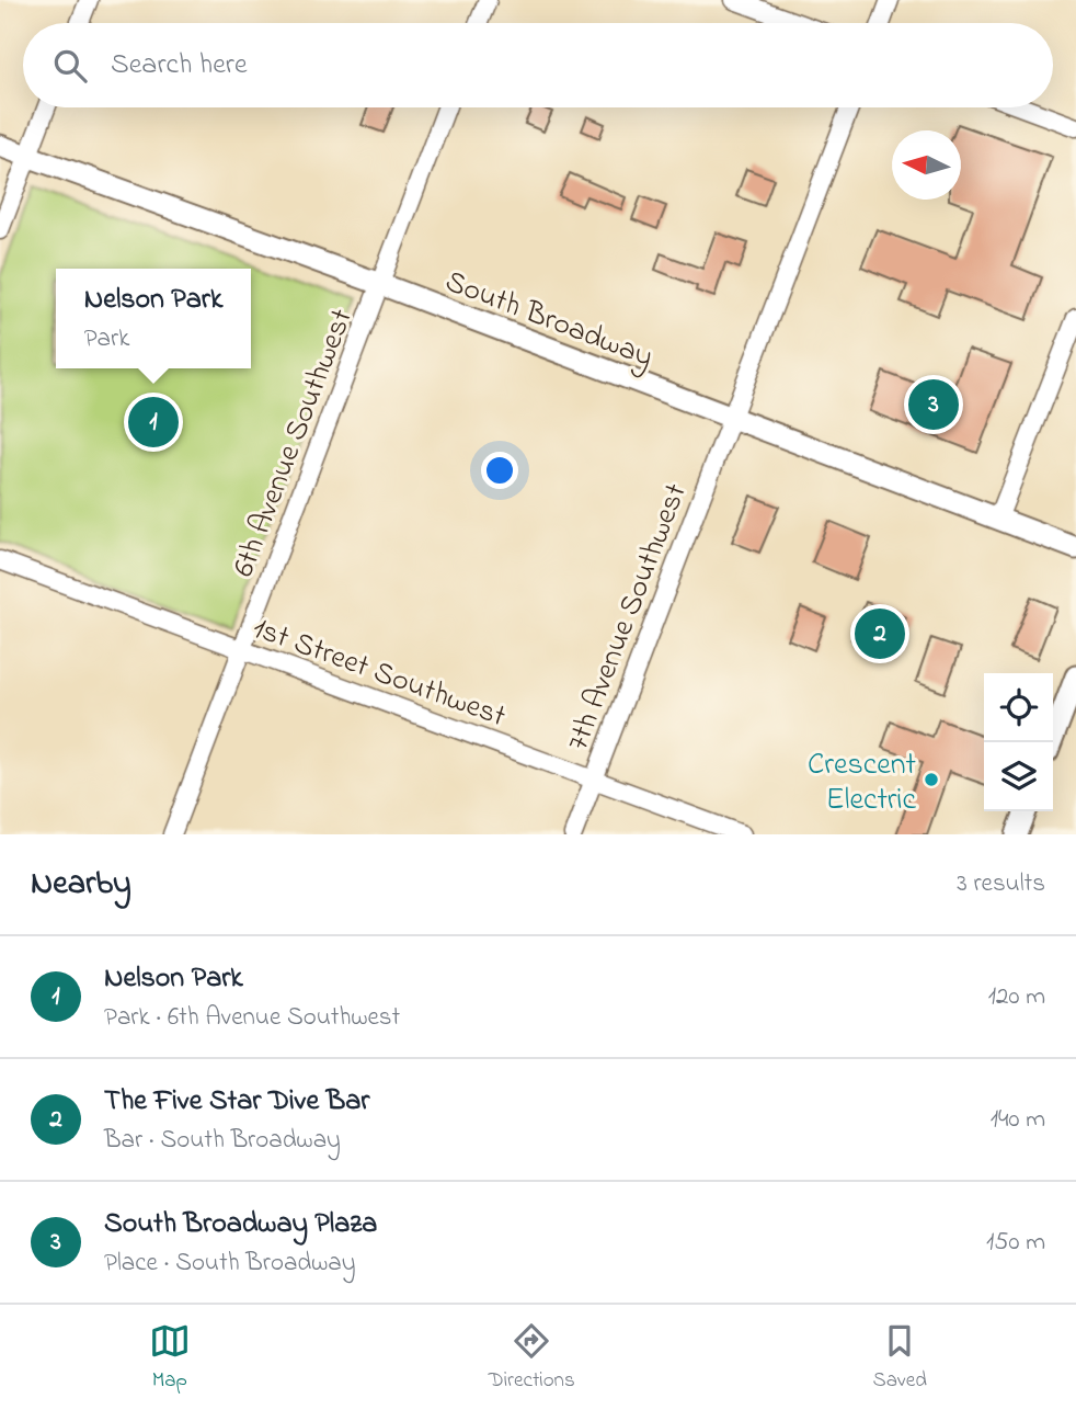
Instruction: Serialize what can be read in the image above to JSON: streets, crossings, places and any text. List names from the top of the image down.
{
  "streets": {
    "street": [
      "South Broadway",
      "6th Avenue Southwest",
      "7th Avenue Southwest",
      "1st Street Southwest"
    ]
  },
  "crossings": [
    ["South Broadway", "6th Avenue Southwest"],
    ["South Broadway", "7th Avenue Southwest"],
    ["6th Avenue Southwest", "1st Street Southwest"],
    ["7th Avenue Southwest", "1st Street Southwest"]
  ],
  "places": ["Crescent Electric"],
  "north": "left",
  "page": {
    "search": "Search here",
    "popup": ["Nelson Park", "Park"],
    "pins": ["3", "1", "2"],
    "heading": ["Nearby", "3 results"],
    "list": [
      {
        "mark": "1",
        "name": "Nelson Park",
        "note": "Park · 6th Avenue Southwest",
        "value": "120 m"
      },
      {
        "mark": "2",
        "name": "The Five Star Dive Bar",
        "note": "Bar · South Broadway",
        "value": "140 m"
      },
      {
        "mark": "3",
        "name": "South Broadway Plaza",
        "note": "Place · South Broadway",
        "value": "150 m"
      }
    ],
    "nav": ["Map", "Directions", "Saved"]
  }
}
